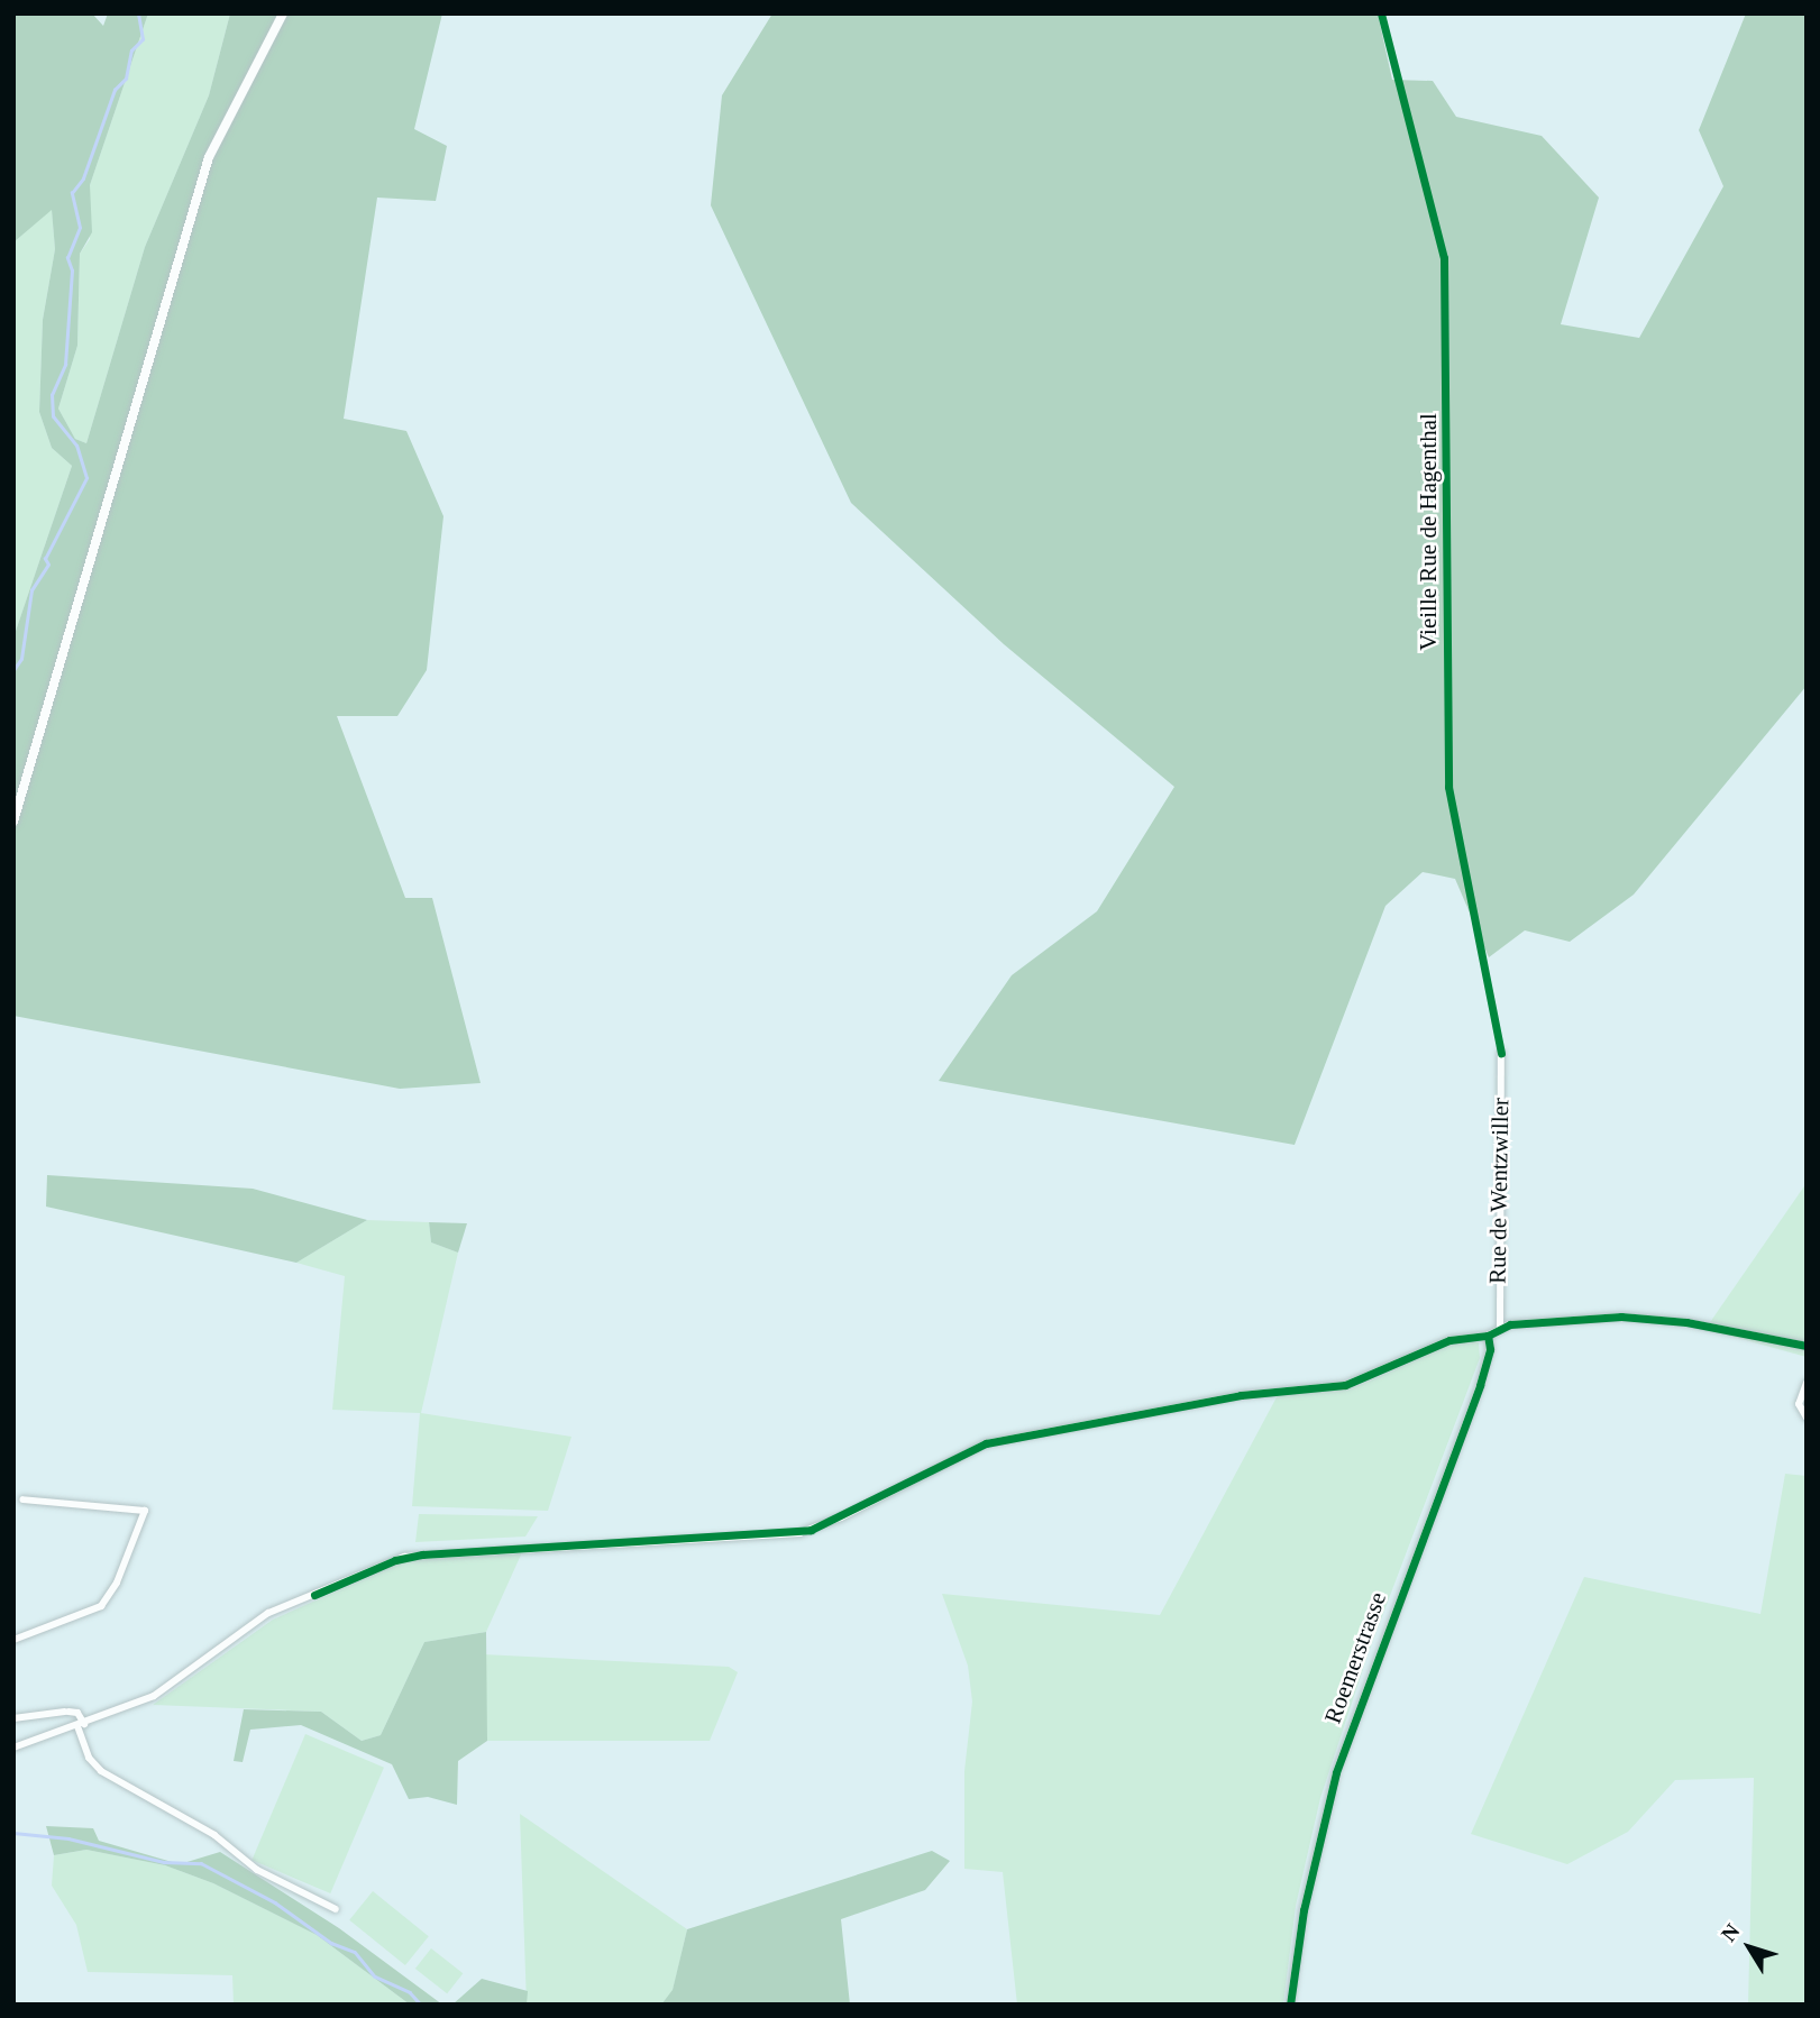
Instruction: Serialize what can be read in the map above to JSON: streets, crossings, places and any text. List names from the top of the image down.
{
  "streets": {
    "street": ["Rue de Wentzwiller", "Roemerstrasse"],
    "cycle path": ["Vieille Rue de Hagenthal"]
  },
  "north": "top left"
}
